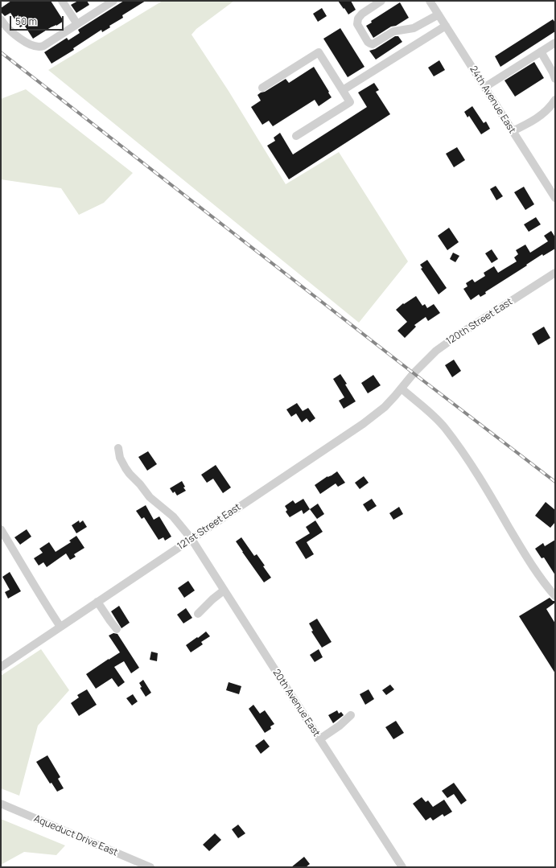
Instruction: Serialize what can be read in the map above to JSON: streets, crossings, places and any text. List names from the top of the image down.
{
  "streets": {
    "street": [
      "24th Avenue East",
      "120th Street East",
      "121st Street East",
      "20th Avenue East",
      "Aqueduct Drive East"
    ]
  },
  "crossings": [
    ["120th Street East", "121st Street East"],
    ["121st Street East", "20th Avenue East"]
  ],
  "scale_bar": "50 m"
}
